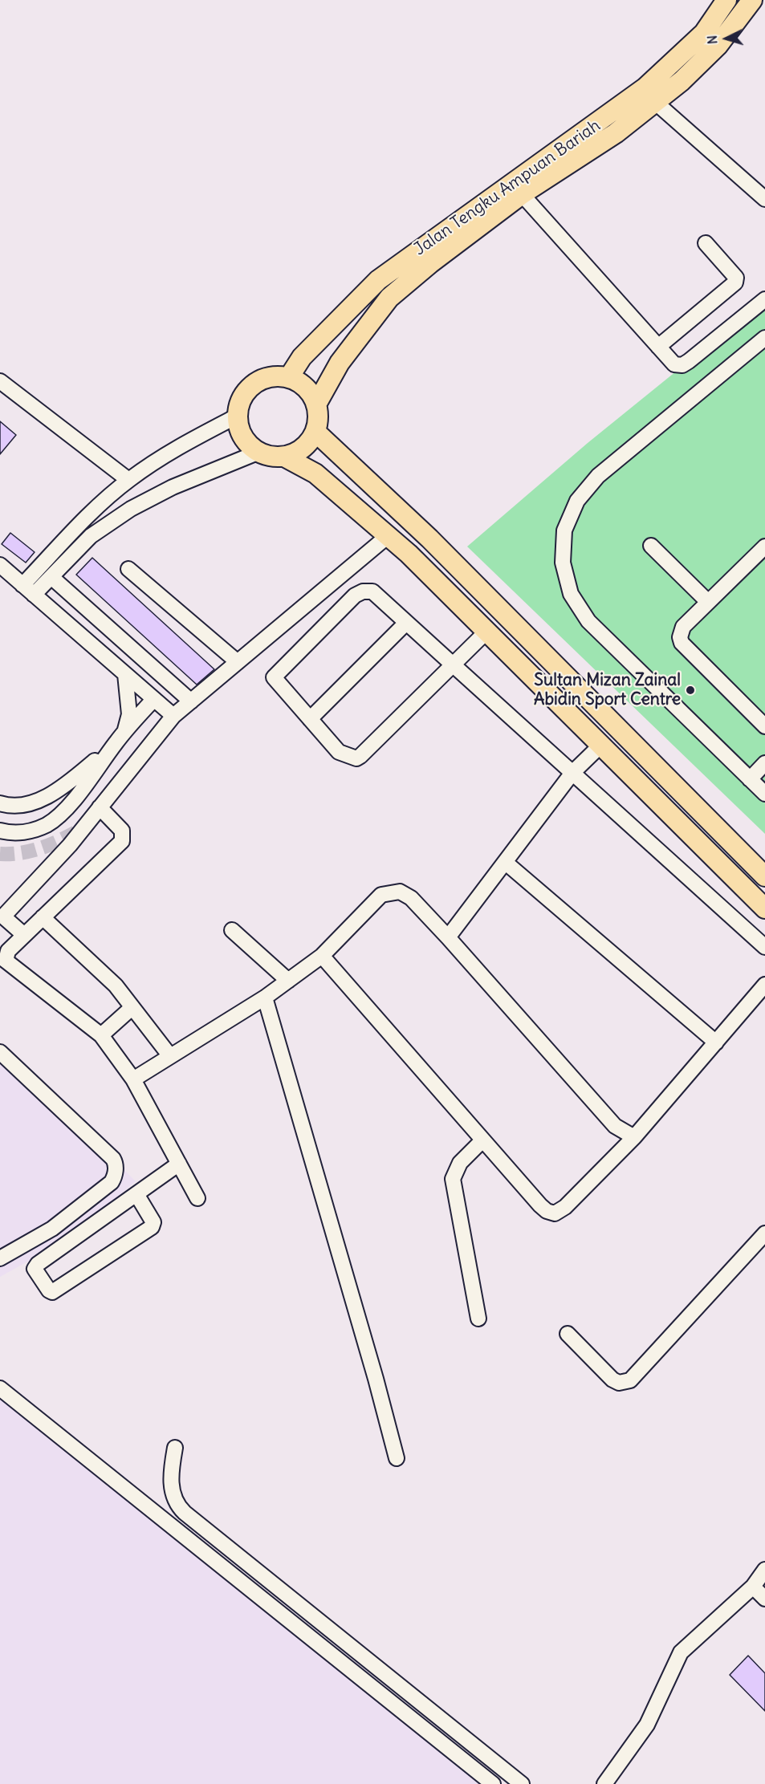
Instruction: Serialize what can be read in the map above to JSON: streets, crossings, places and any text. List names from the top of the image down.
{
  "streets": {
    "main road": ["Jalan Tengku Ampuan Bariah"]
  },
  "places": ["Sultan Mizan Zainal Abidin Sport Centre"],
  "north": "left"
}
